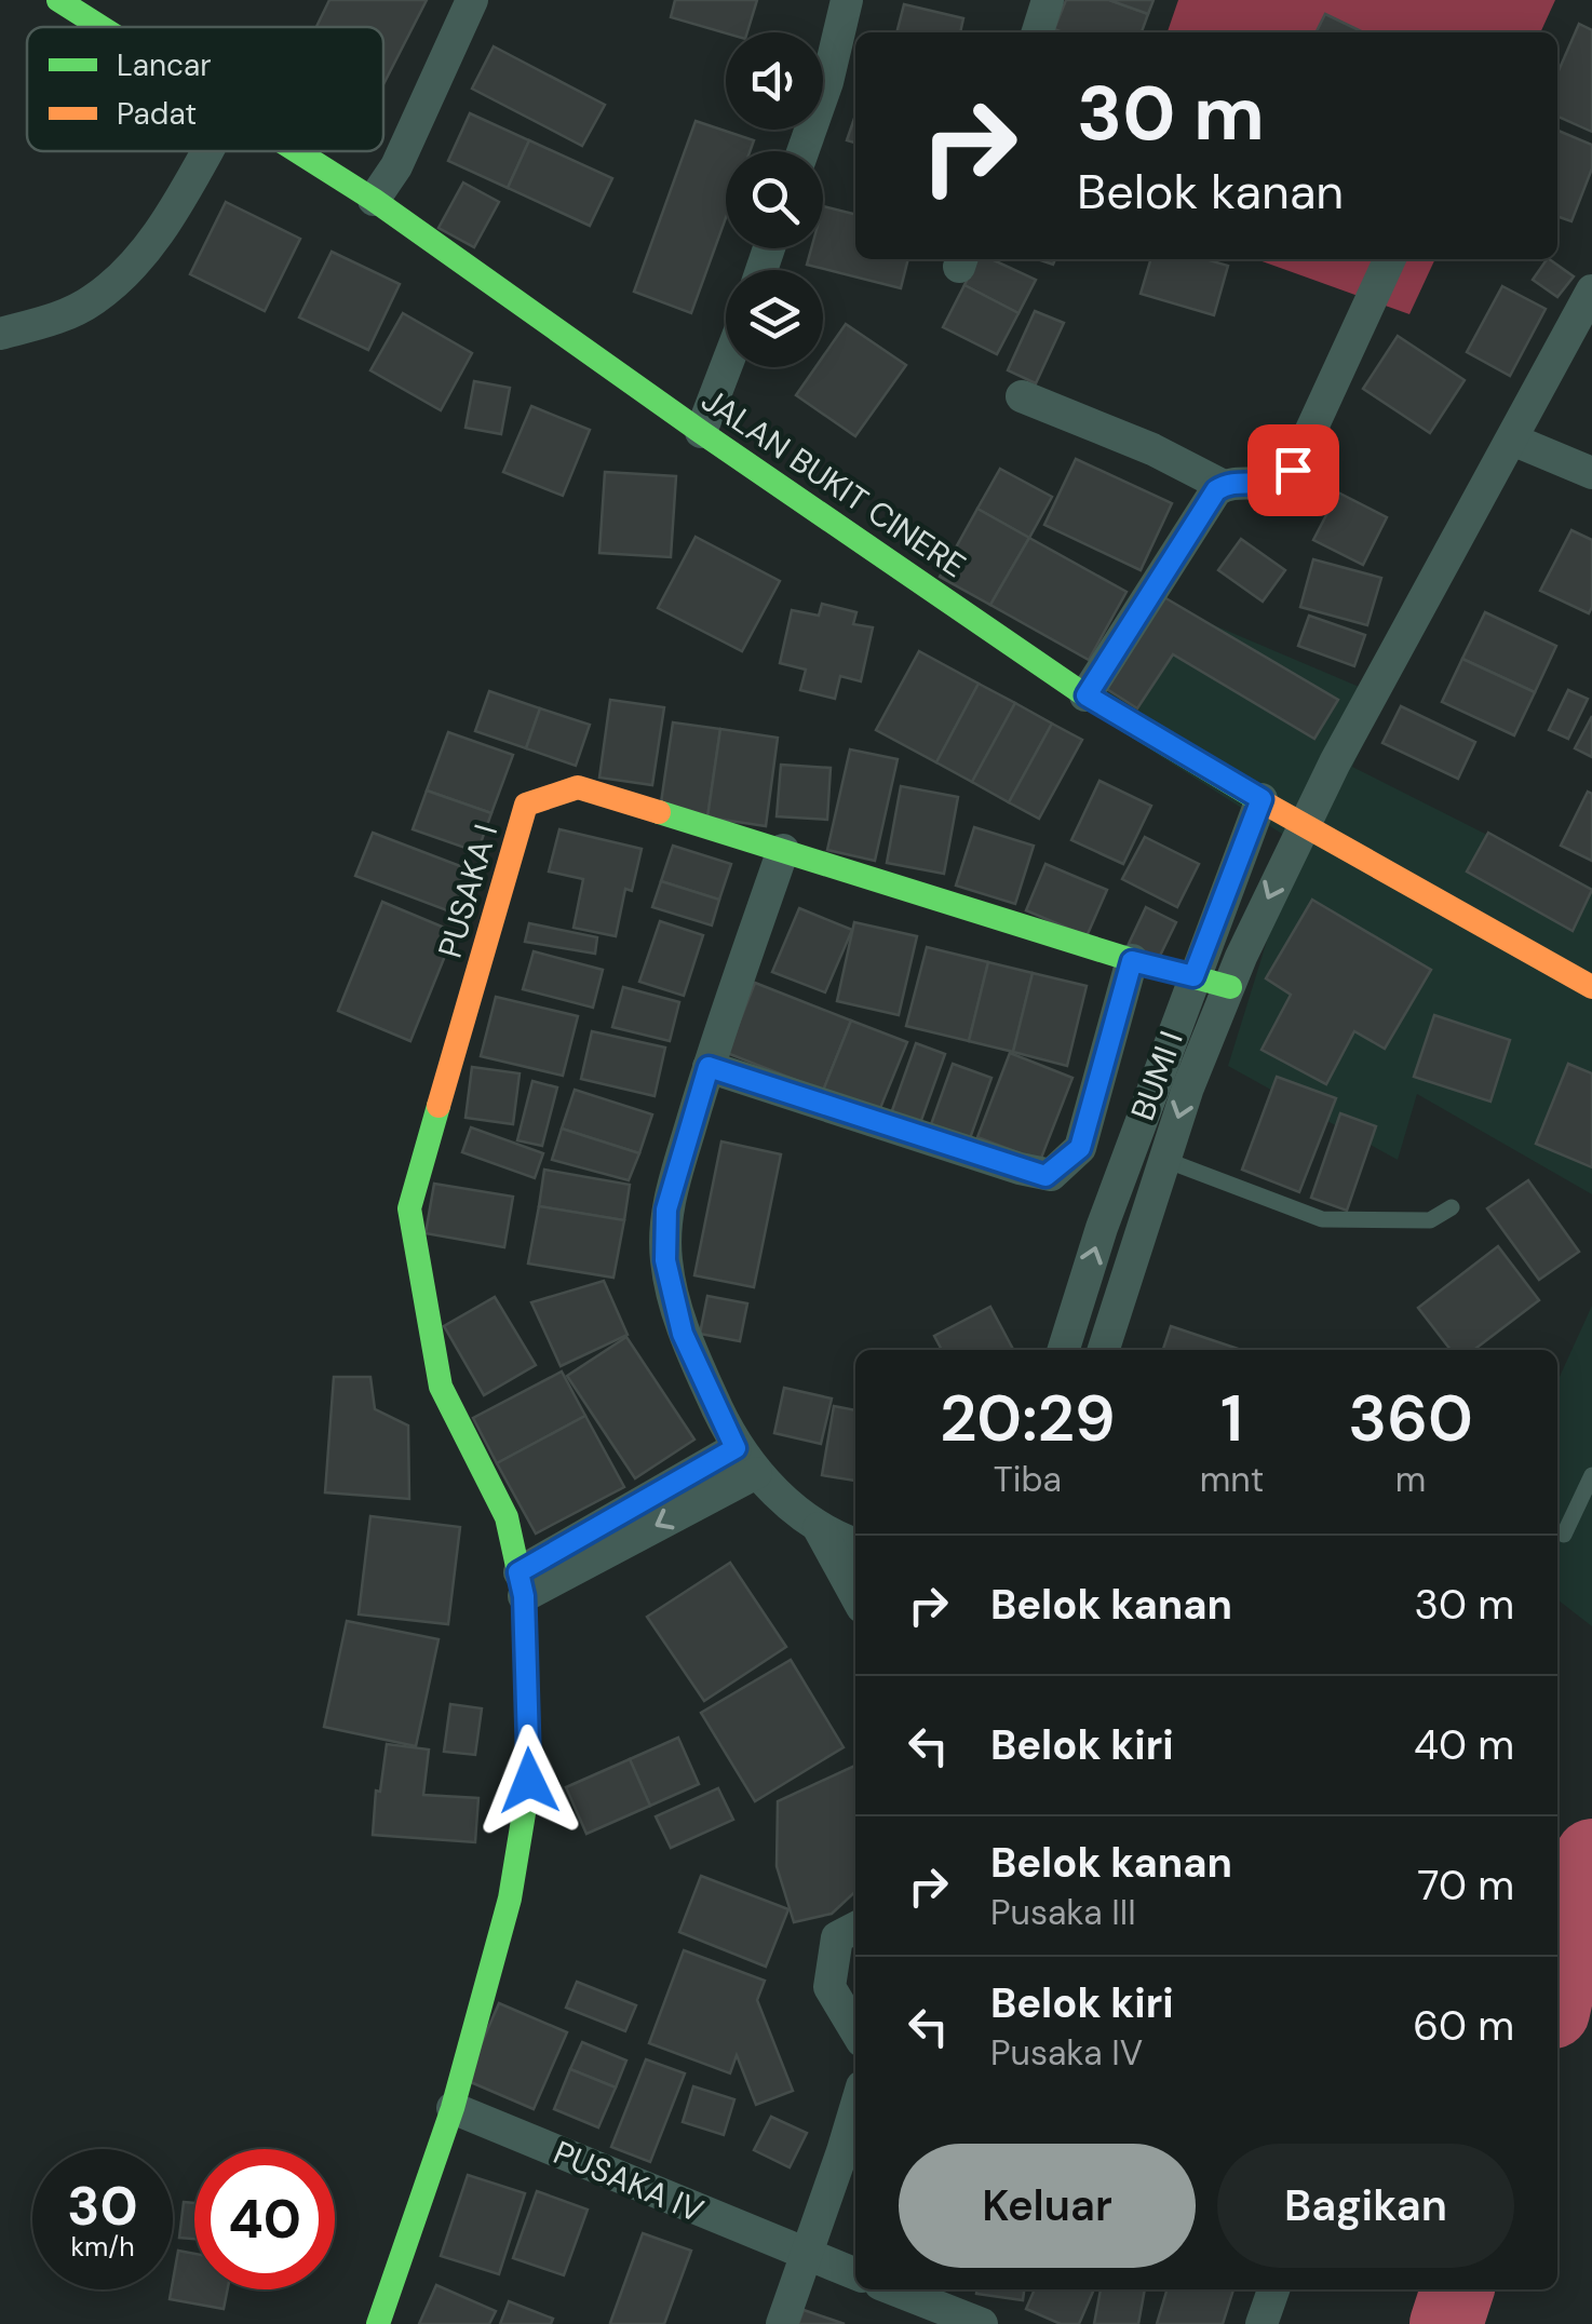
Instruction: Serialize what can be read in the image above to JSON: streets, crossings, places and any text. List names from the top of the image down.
{
  "streets": {
    "street": [
      "JALAN BUKIT CINERE",
      "PUSAKA I",
      "BUMI I",
      "PUSAKA IV"
    ]
  },
  "crossings": [
    ["JALAN BUKIT CINERE", "BUMI I"],
    ["PUSAKA I", "BUMI I"]
  ],
  "legend": ["Lancar", "Padat"],
  "page": {
    "turn": ["30 m", "Belok kanan"],
    "eta": [
      "20:29",
      "Tiba",
      "1",
      "mnt",
      "360",
      "m"
    ],
    "list": [
      {
        "name": "Belok kanan",
        "value": "30 m"
      },
      {
        "name": "Belok kiri",
        "value": "40 m"
      },
      {
        "name": "Belok kanan",
        "note": "Pusaka III",
        "value": "70 m"
      },
      {
        "name": "Belok kiri",
        "note": "Pusaka IV",
        "value": "60 m"
      }
    ],
    "buttons": ["Keluar", "Bagikan"],
    "speed": "30 km/h",
    "limit": "40"
  }
}
